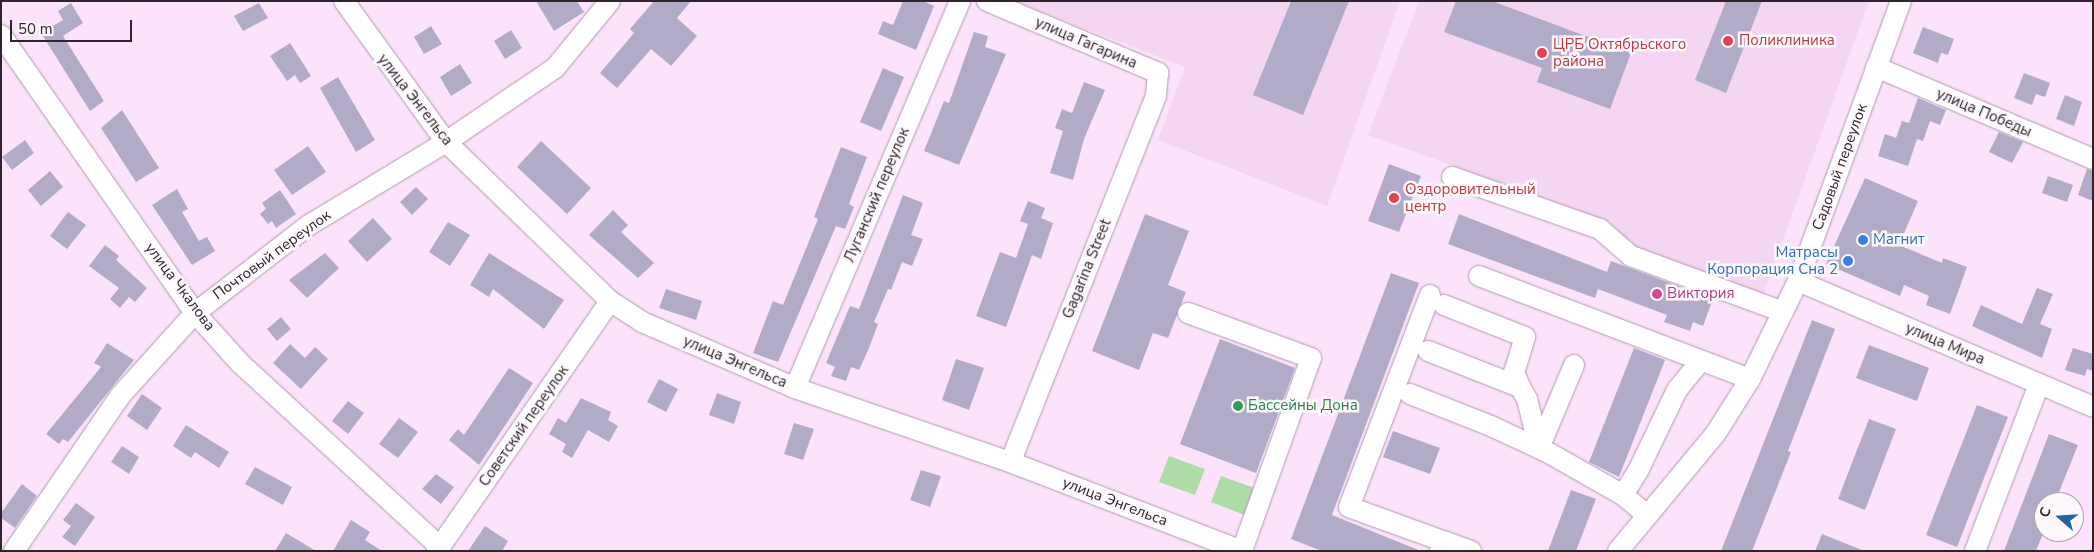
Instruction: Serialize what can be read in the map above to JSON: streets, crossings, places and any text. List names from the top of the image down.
{
  "streets": {
    "street": [
      "улица Энгельса",
      "улица Победы",
      "Садовый переулок",
      "Луганский переулок",
      "Почтовый переулок",
      "Gagarina Street",
      "улица Чкалова",
      "улица Мира",
      "Советский переулок"
    ]
  },
  "crossings": [
    ["улица Энгельса", "Луганский переулок"],
    ["улица Энгельса", "Почтовый переулок"],
    ["улица Энгельса", "Gagarina Street"],
    ["улица Энгельса", "Советский переулок"],
    ["улица Победы", "Садовый переулок"],
    ["Садовый переулок", "улица Мира"],
    ["Почтовый переулок", "улица Чкалова"],
    ["улица Чкалова", "Советский переулок"]
  ],
  "places": [
    "Поликлиника",
    "ЦРБ Октябрьского района",
    "Оздоровительный центр",
    "Магнит",
    "Матрасы Корпорация Сна 2",
    "Виктория",
    "Бассейны Дона"
  ],
  "scale_bar": "50 m",
  "north": "left"
}
